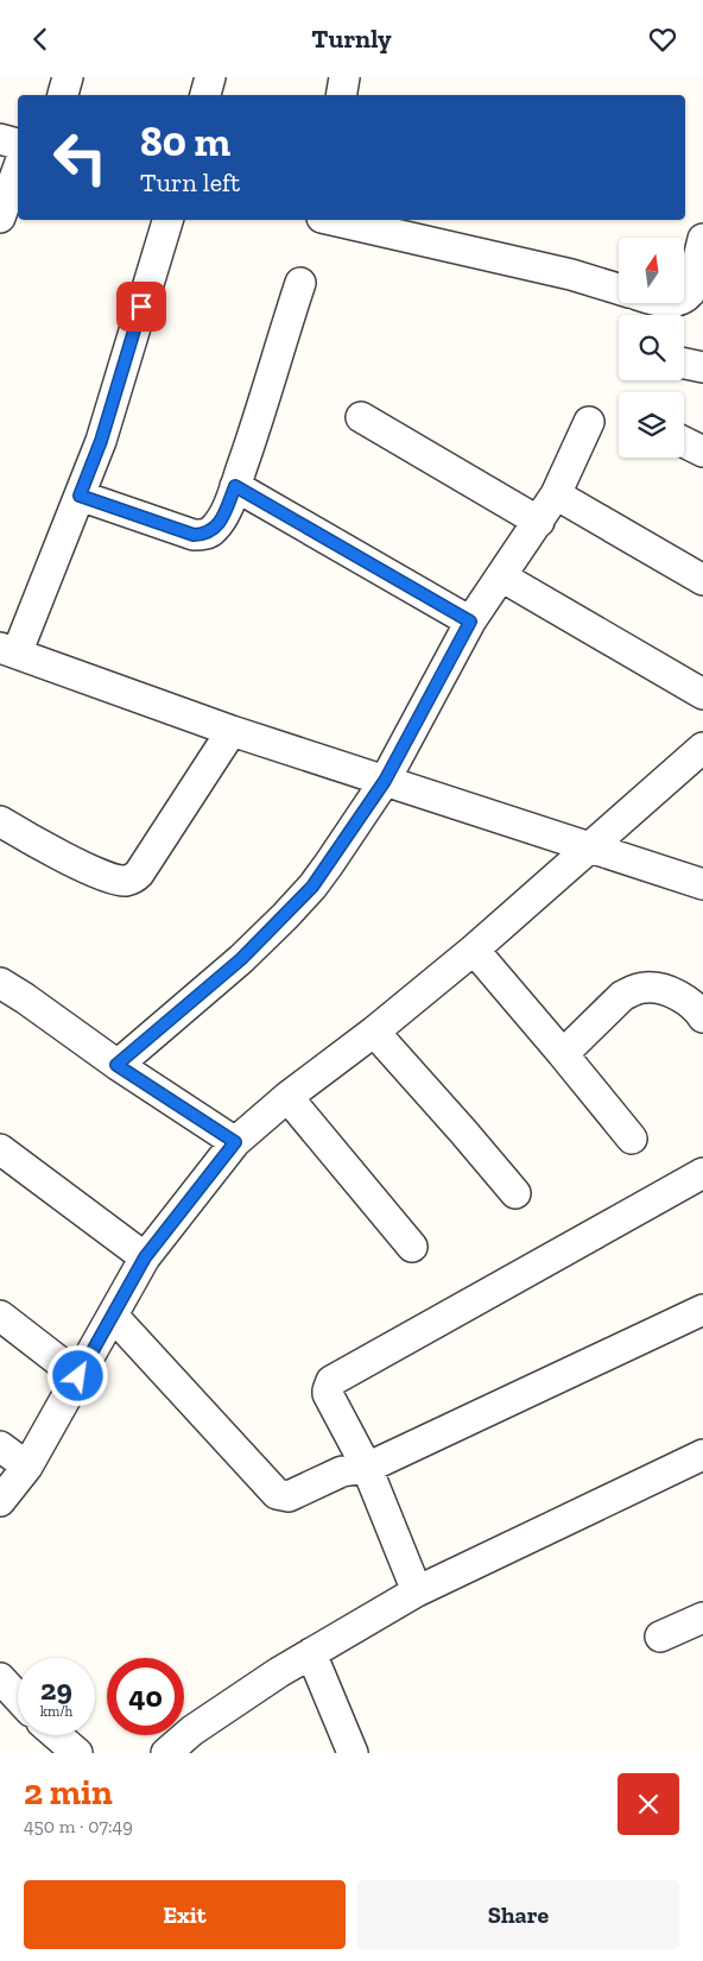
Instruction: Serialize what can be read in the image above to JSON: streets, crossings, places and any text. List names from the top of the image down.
{
  "north": "top",
  "page": {
    "header": "Turnly",
    "turn": ["80 m", "Turn left"],
    "speed": "29 km/h",
    "limit": "40",
    "heading": ["2 min", "450 m · 07:49"],
    "buttons": ["Exit", "Share"]
  }
}
